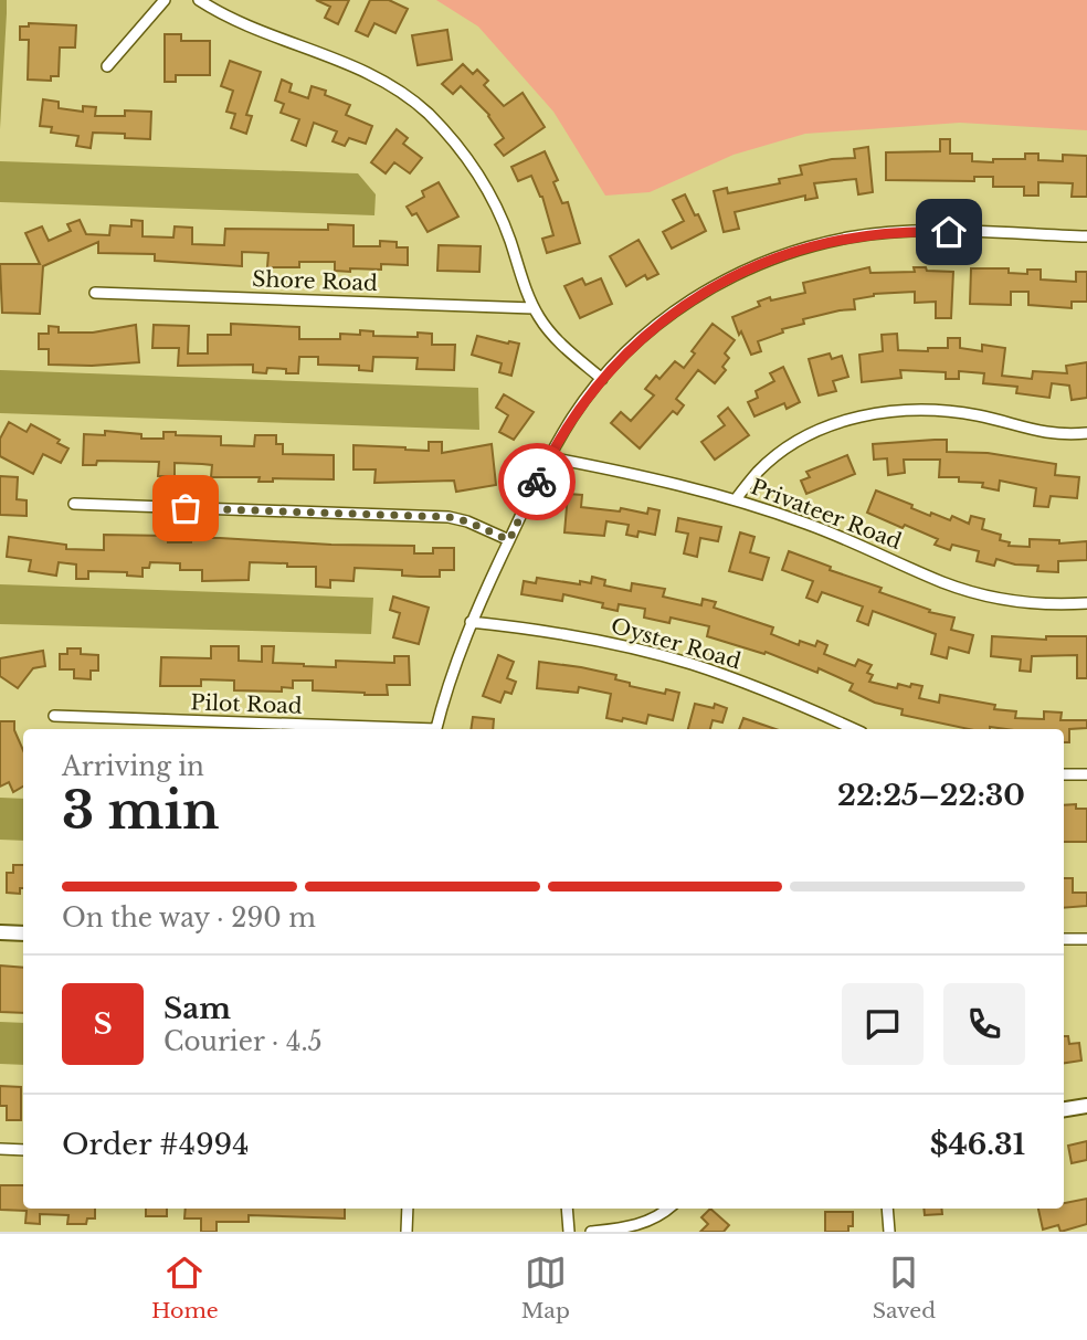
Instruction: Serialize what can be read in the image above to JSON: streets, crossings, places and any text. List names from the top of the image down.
{
  "streets": {
    "street": [
      "Shore Road",
      "Privateer Road",
      "Oyster Road",
      "Pilot Road"
    ]
  },
  "page": {
    "heading": ["3 min", "Arriving in", "22:25–22:30"],
    "panel": [
      "Sam",
      "Courier · 4.5",
      "Order #4994",
      "$46.31"
    ],
    "bar": "On the way · 290 m",
    "round": "S",
    "tabs": ["Home", "Map", "Saved"]
  }
}
